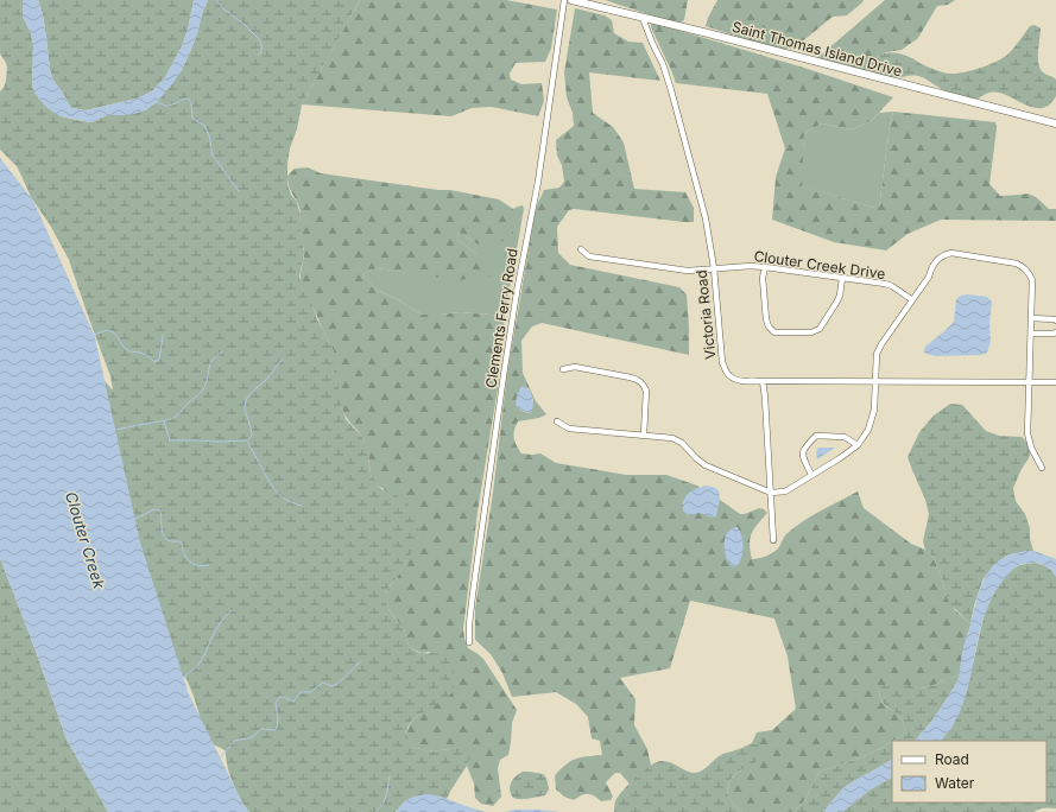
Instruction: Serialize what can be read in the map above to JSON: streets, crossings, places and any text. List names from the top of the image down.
{
  "streets": {
    "main road": ["Saint Thomas Island Drive"],
    "street": ["Clouter Creek Drive", "Victoria Road", "Clements Ferry Road"]
  },
  "crossings": [
    ["Saint Thomas Island Drive", "Victoria Road"],
    ["Clouter Creek Drive", "Victoria Road"]
  ],
  "water": ["Clouter Creek"],
  "legend": ["Road", "Water"]
}
